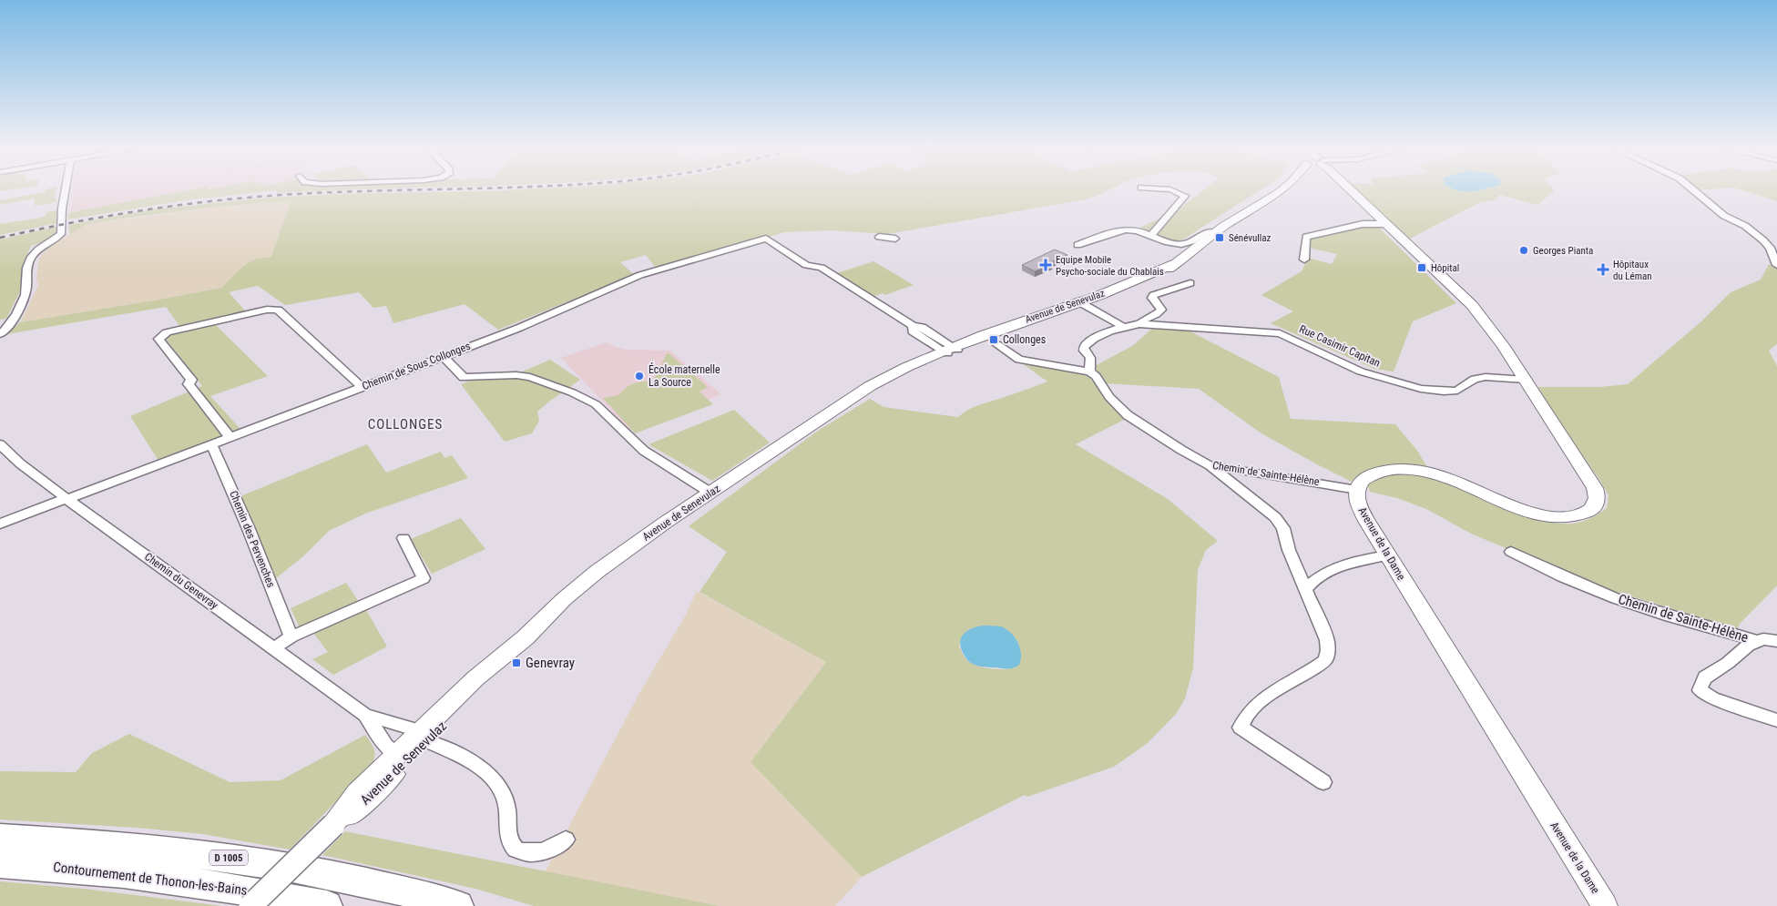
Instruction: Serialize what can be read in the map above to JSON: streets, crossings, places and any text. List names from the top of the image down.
{
  "streets": {
    "highway": ["D 1005", "Contournement de Thonon-les-Bains"],
    "main road": ["Avenue de Senevulaz", "Avenue de la Dame"],
    "street": [
      "Rue Casimir Capitan",
      "Chemin de Sous Collonges",
      "Chemin de Sainte-Hélène",
      "Chemin des Pervenches",
      "Chemin du Genevray"
    ]
  },
  "crossings": [
    ["Avenue de Senevulaz", "Chemin de Sous Collonges"],
    ["Avenue de Senevulaz", "Chemin du Genevray"],
    ["Rue Casimir Capitan", "Chemin de Sainte-Hélène"],
    ["Chemin de Sous Collonges", "Chemin des Pervenches"],
    ["Chemin de Sous Collonges", "Chemin du Genevray"],
    ["Chemin de Sainte-Hélène", "Avenue de la Dame"]
  ],
  "districts": ["COLLONGES"],
  "places": {
    "transit": [
      "Sénévullaz",
      "Hôpital",
      "Collonges",
      "Genevray"
    ],
    "other": ["Georges Pianta", "École maternelle La Source"],
    "health": ["Equipe Mobile Psycho-sociale du Chablais", "Hôpitaux du Léman"]
  }
}
